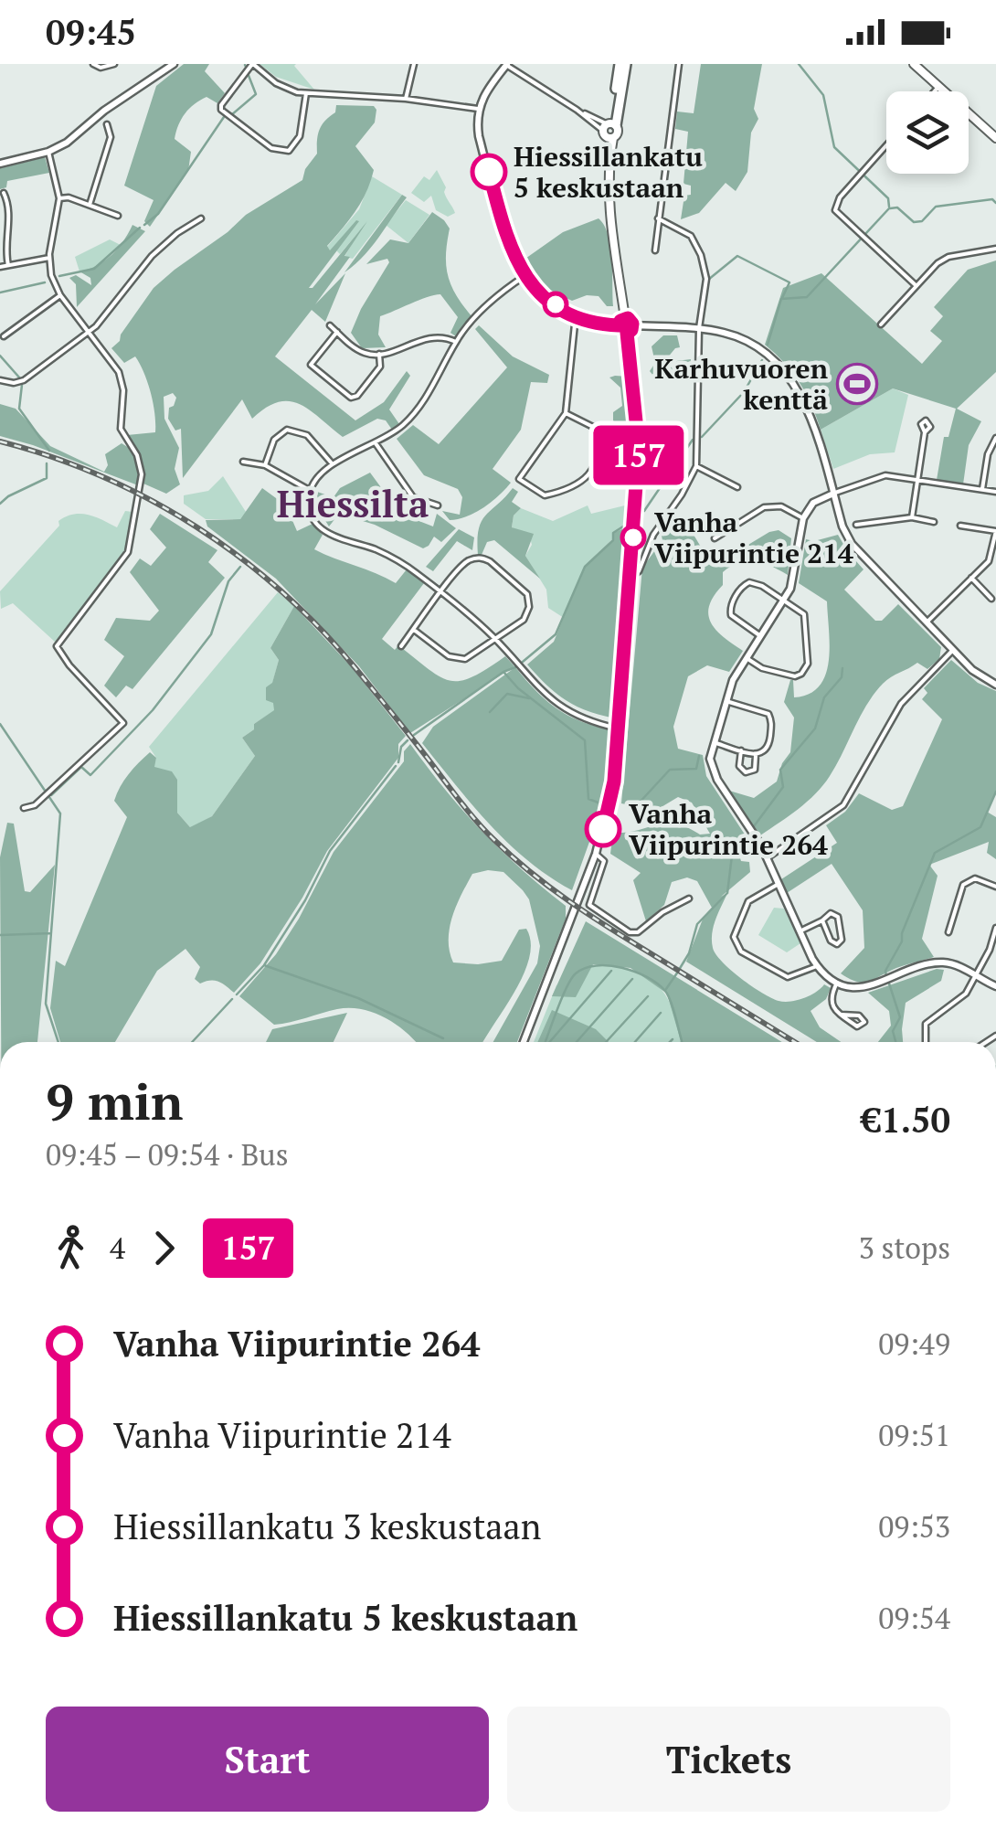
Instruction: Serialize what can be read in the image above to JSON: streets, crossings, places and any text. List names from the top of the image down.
{
  "districts": ["Hiessilta"],
  "places": {
    "other": ["Hiessillankatu 5 keskustaan", "Vanha Viipurintie 214", "Vanha Viipurintie 264"],
    "sports": ["Karhuvuoren kenttä"]
  },
  "lines": ["bus line 157"],
  "page": {
    "status": "09:45",
    "on_map": "157",
    "heading": ["9 min", "09:45 – 09:54 · Bus", "€1.50"],
    "legs": ["4", "157", "3 stops"],
    "list": [
      {
        "name": "Vanha Viipurintie 264",
        "value": "09:49"
      },
      {
        "name": "Vanha Viipurintie 214",
        "value": "09:51"
      },
      {
        "name": "Hiessillankatu 3 keskustaan",
        "value": "09:53"
      },
      {
        "name": "Hiessillankatu 5 keskustaan",
        "value": "09:54"
      }
    ],
    "buttons": ["Start", "Tickets"]
  }
}
